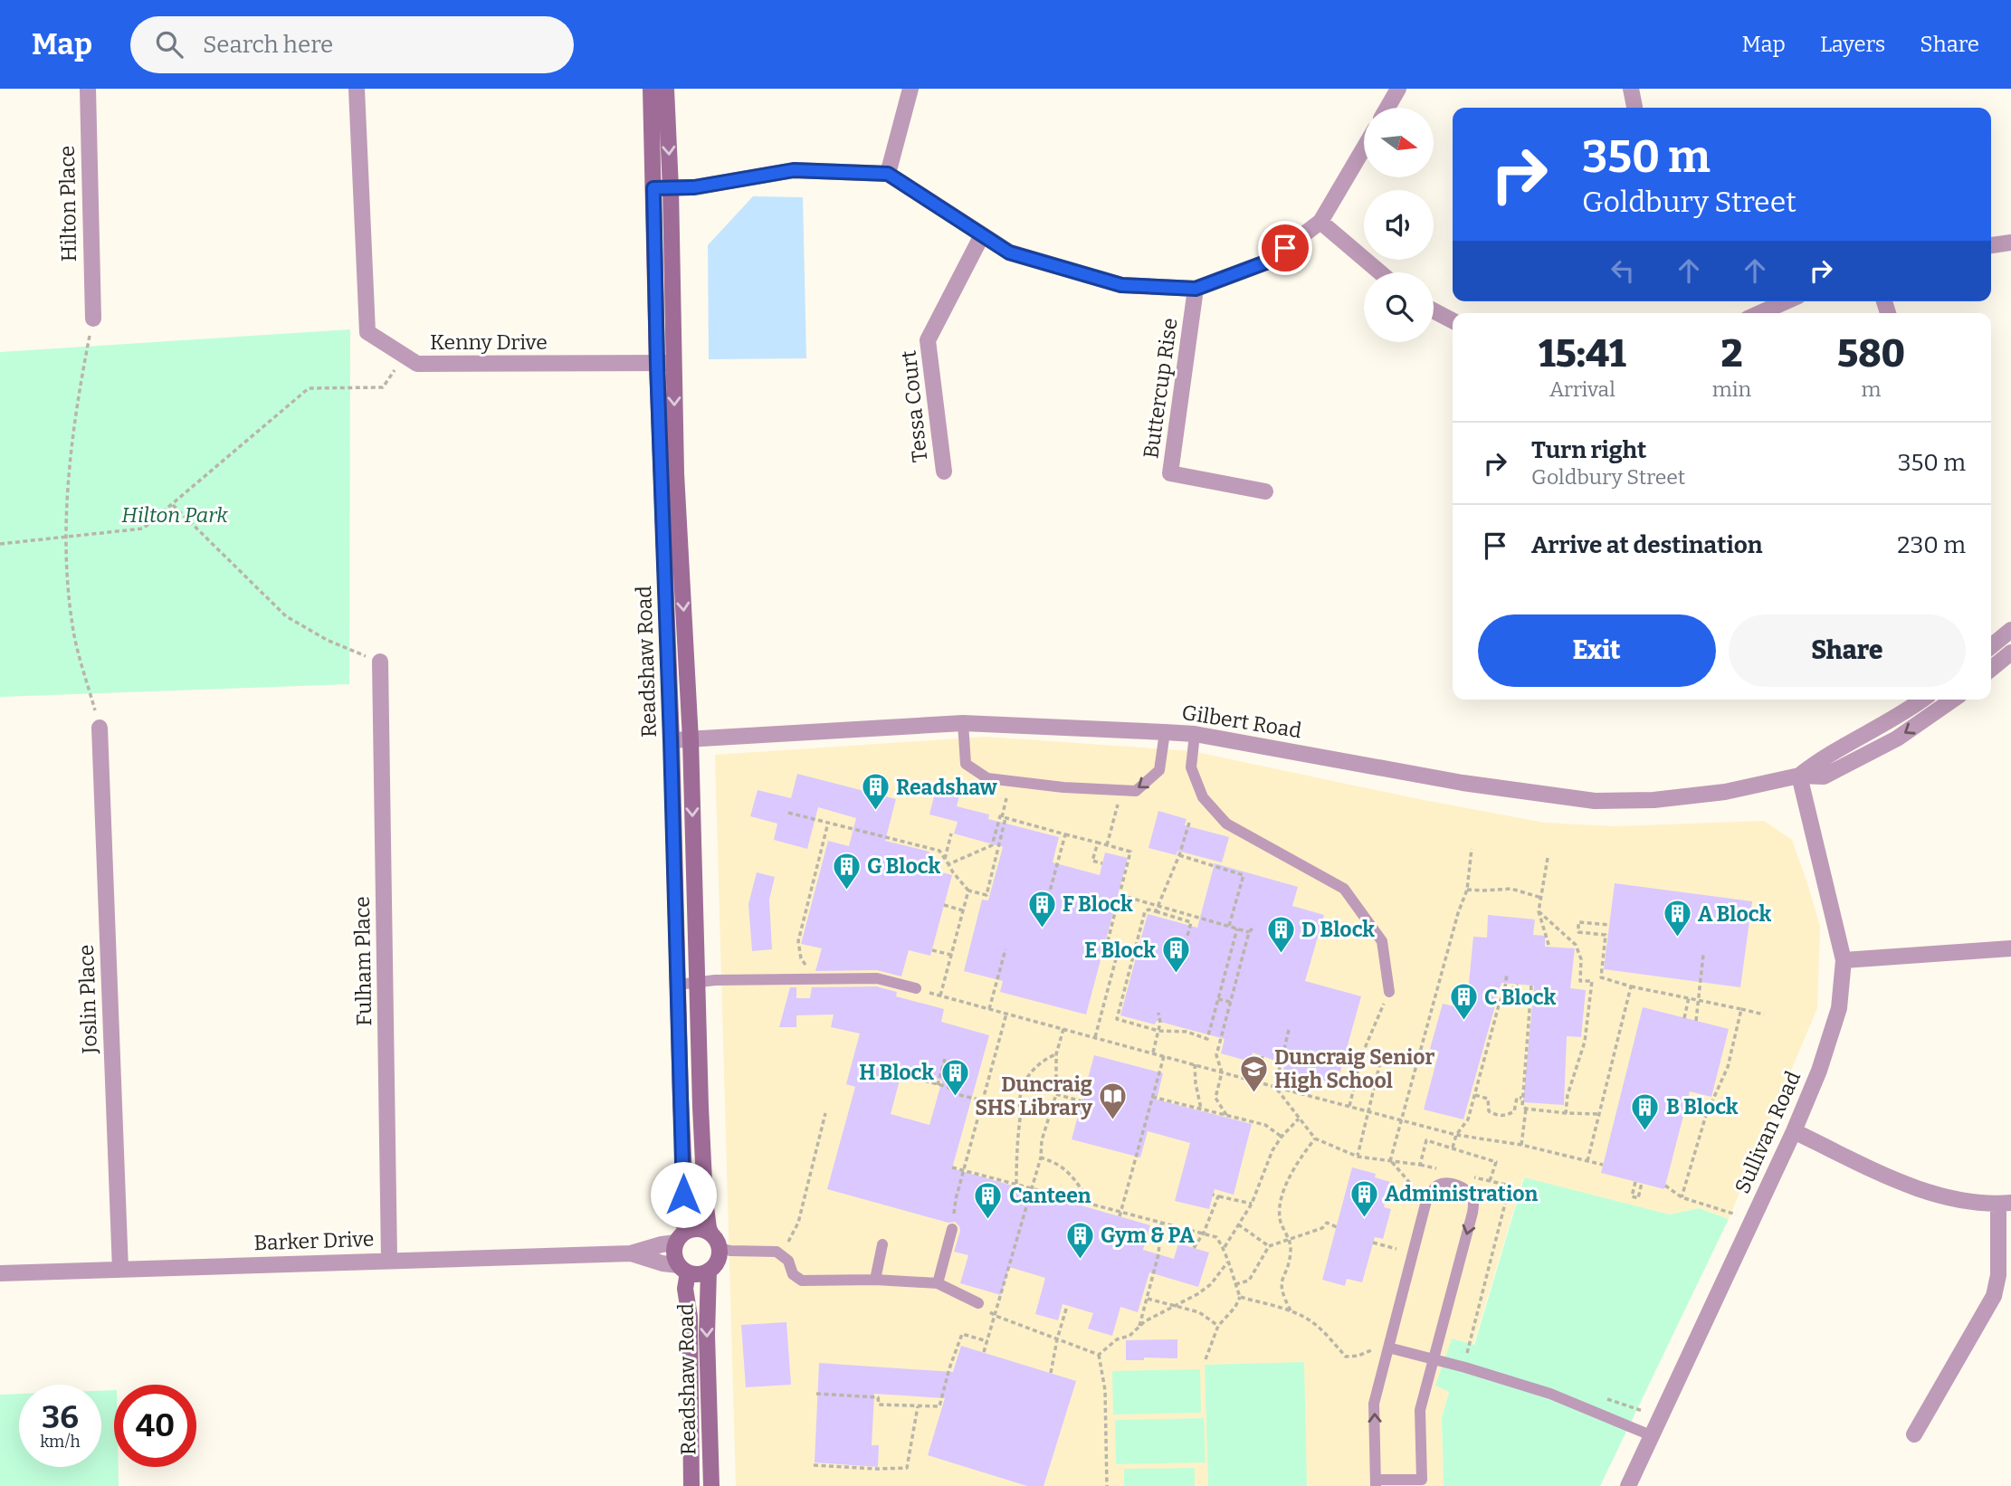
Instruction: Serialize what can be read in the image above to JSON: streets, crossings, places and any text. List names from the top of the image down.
{
  "streets": {
    "street": [
      "Hilton Place",
      "Kenny Drive",
      "Buttercup Rise",
      "Tessa Court",
      "Readshaw Road",
      "Gilbert Road",
      "Fulham Place",
      "Joslin Place",
      "Sullivan Road",
      "Barker Drive"
    ]
  },
  "crossings": [
    ["Kenny Drive", "Readshaw Road"],
    ["Readshaw Road", "Gilbert Road"],
    ["Readshaw Road", "Barker Drive"],
    ["Gilbert Road", "Sullivan Road"],
    ["Fulham Place", "Barker Drive"],
    ["Joslin Place", "Barker Drive"]
  ],
  "parks": ["Hilton Park"],
  "places": {
    "building": [
      "Readshaw",
      "G Block",
      "F Block",
      "A Block",
      "D Block",
      "E Block",
      "C Block",
      "H Block",
      "B Block",
      "Administration",
      "Canteen",
      "Gym & PA"
    ],
    "school or university": ["Duncraig Senior High School"],
    "library": ["Duncraig SHS Library"]
  },
  "north": "right",
  "page": {
    "header": "Map",
    "search": "Search here",
    "nav": ["Map", "Layers", "Share"],
    "turn": ["350 m", "Goldbury Street"],
    "eta": [
      "15:41",
      "Arrival",
      "2",
      "min",
      "580",
      "m"
    ],
    "list": [
      {
        "name": "Turn right",
        "note": "Goldbury Street",
        "value": "350 m"
      },
      {
        "name": "Arrive at destination",
        "value": "230 m"
      }
    ],
    "buttons": ["Exit", "Share"],
    "speed": "36 km/h",
    "limit": "40"
  }
}
